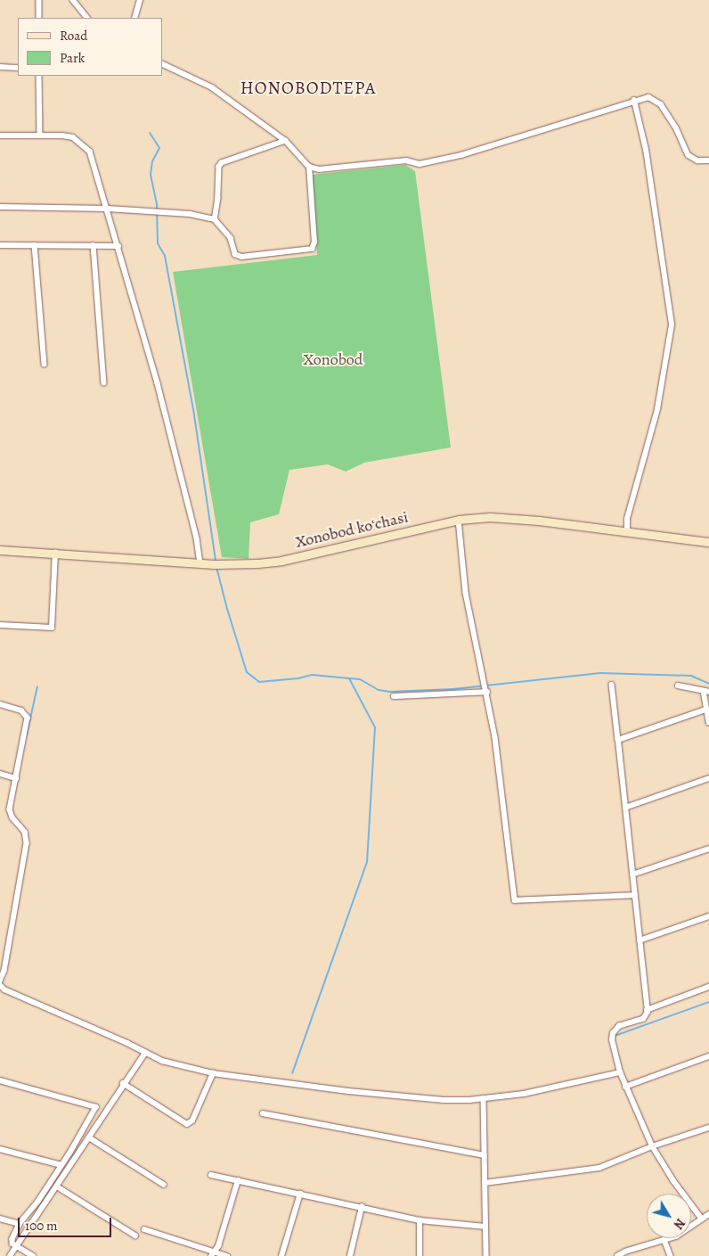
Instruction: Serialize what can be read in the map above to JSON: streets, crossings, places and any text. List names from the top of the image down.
{
  "streets": {
    "main road": ["Xonobod koʻchasi"]
  },
  "districts": ["HONOBODTEPA"],
  "parks": ["Xonobod"],
  "legend": ["Road", "Park"],
  "scale_bar": "100 m",
  "north": "bottom right"
}
